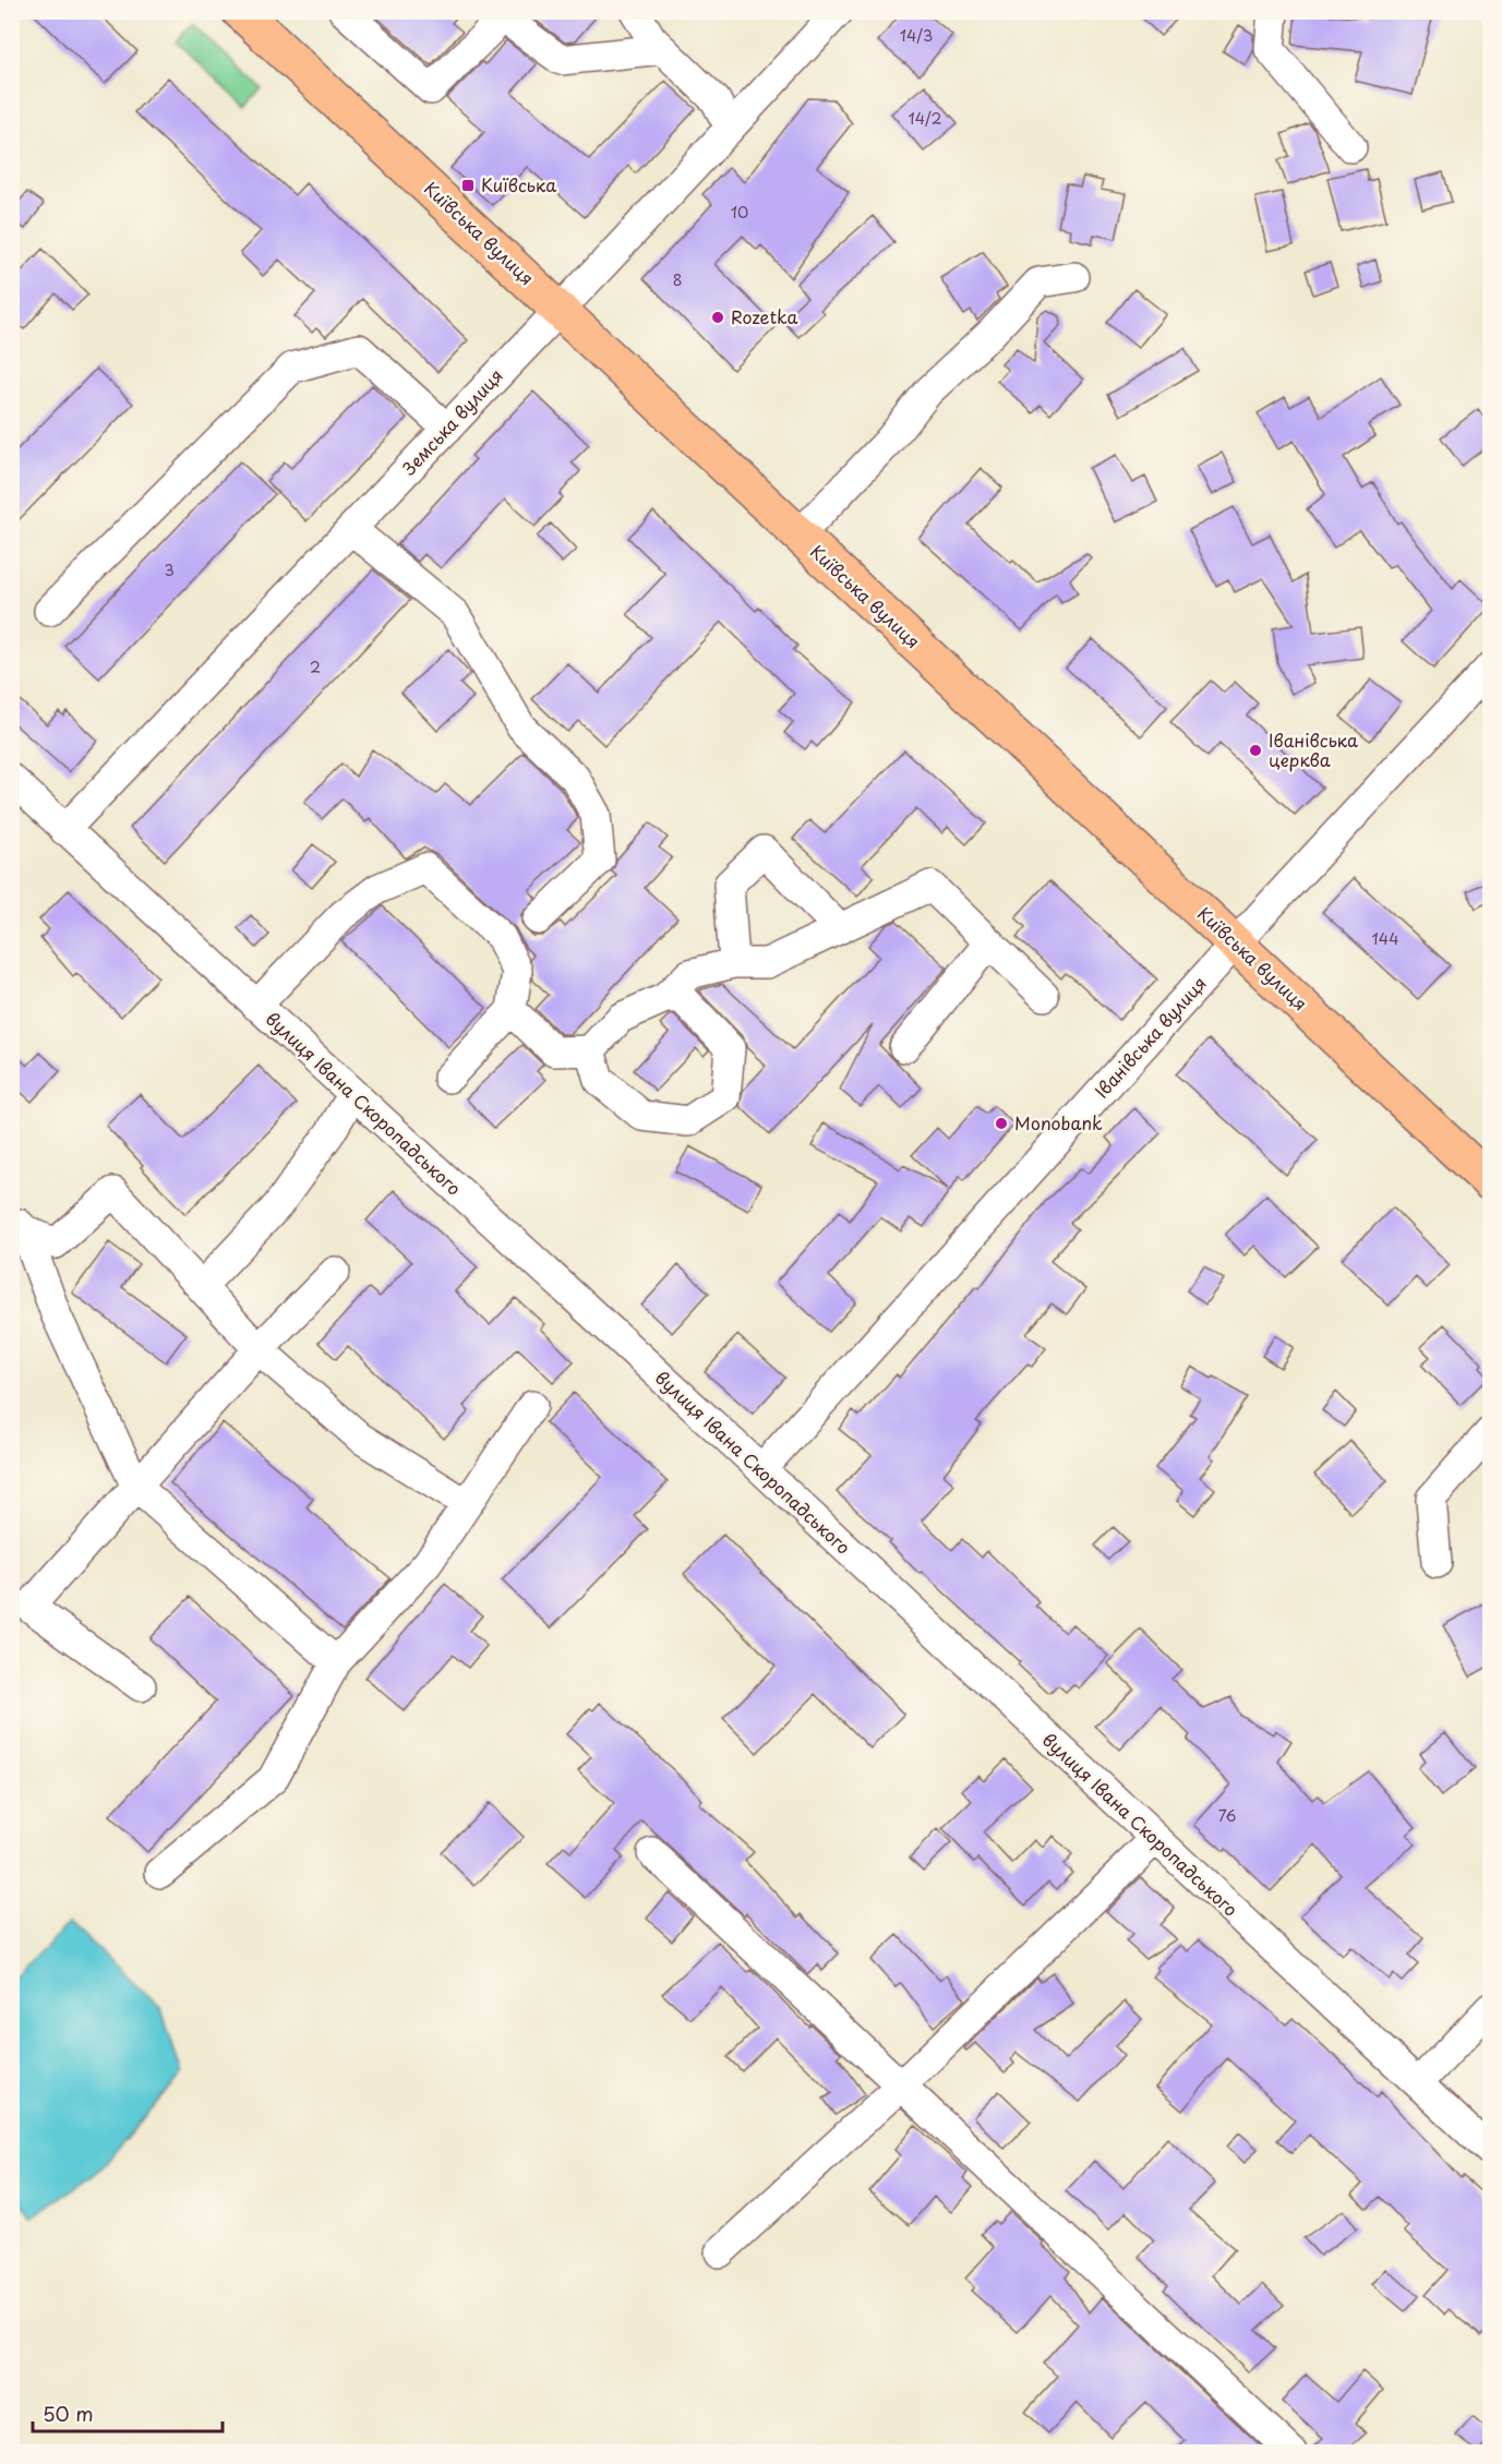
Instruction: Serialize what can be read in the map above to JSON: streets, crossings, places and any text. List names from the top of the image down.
{
  "streets": {
    "main road": ["Київська вулиця"],
    "street": ["Земська вулиця", "Іванівська вулиця", "вулиця Івана Скоропадського"]
  },
  "crossings": [
    ["Київська вулиця", "Земська вулиця"],
    ["Київська вулиця", "Іванівська вулиця"],
    ["Земська вулиця", "вулиця Івана Скоропадського"],
    ["Іванівська вулиця", "вулиця Івана Скоропадського"]
  ],
  "places": {
    "transit": ["Київська"],
    "other": ["Rozetka", "Іванівська церква", "Monobank"]
  },
  "house_numbers": [
    "14/3",
    "14/2",
    "10",
    "8",
    "3",
    "2",
    "144",
    "76"
  ],
  "scale_bar": "50 m"
}
